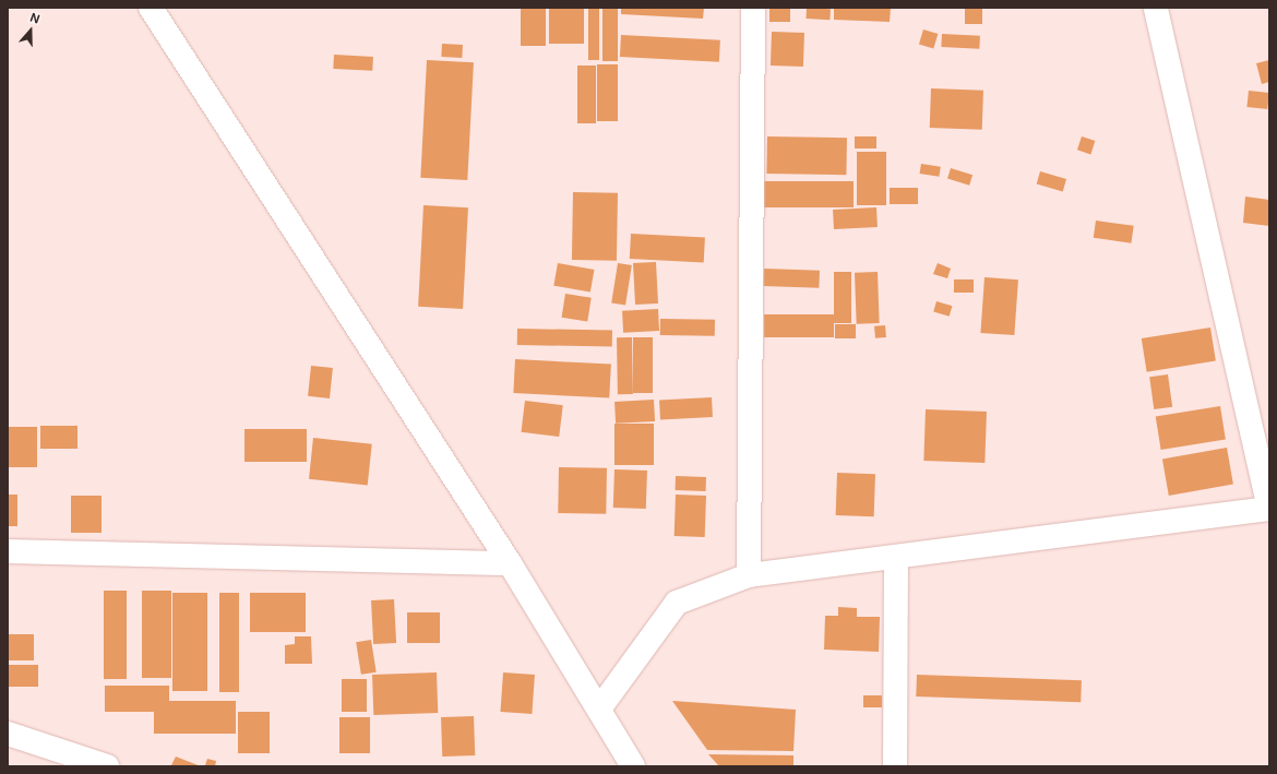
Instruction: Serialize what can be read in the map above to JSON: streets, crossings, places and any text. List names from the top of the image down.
{
  "north": "top"
}
